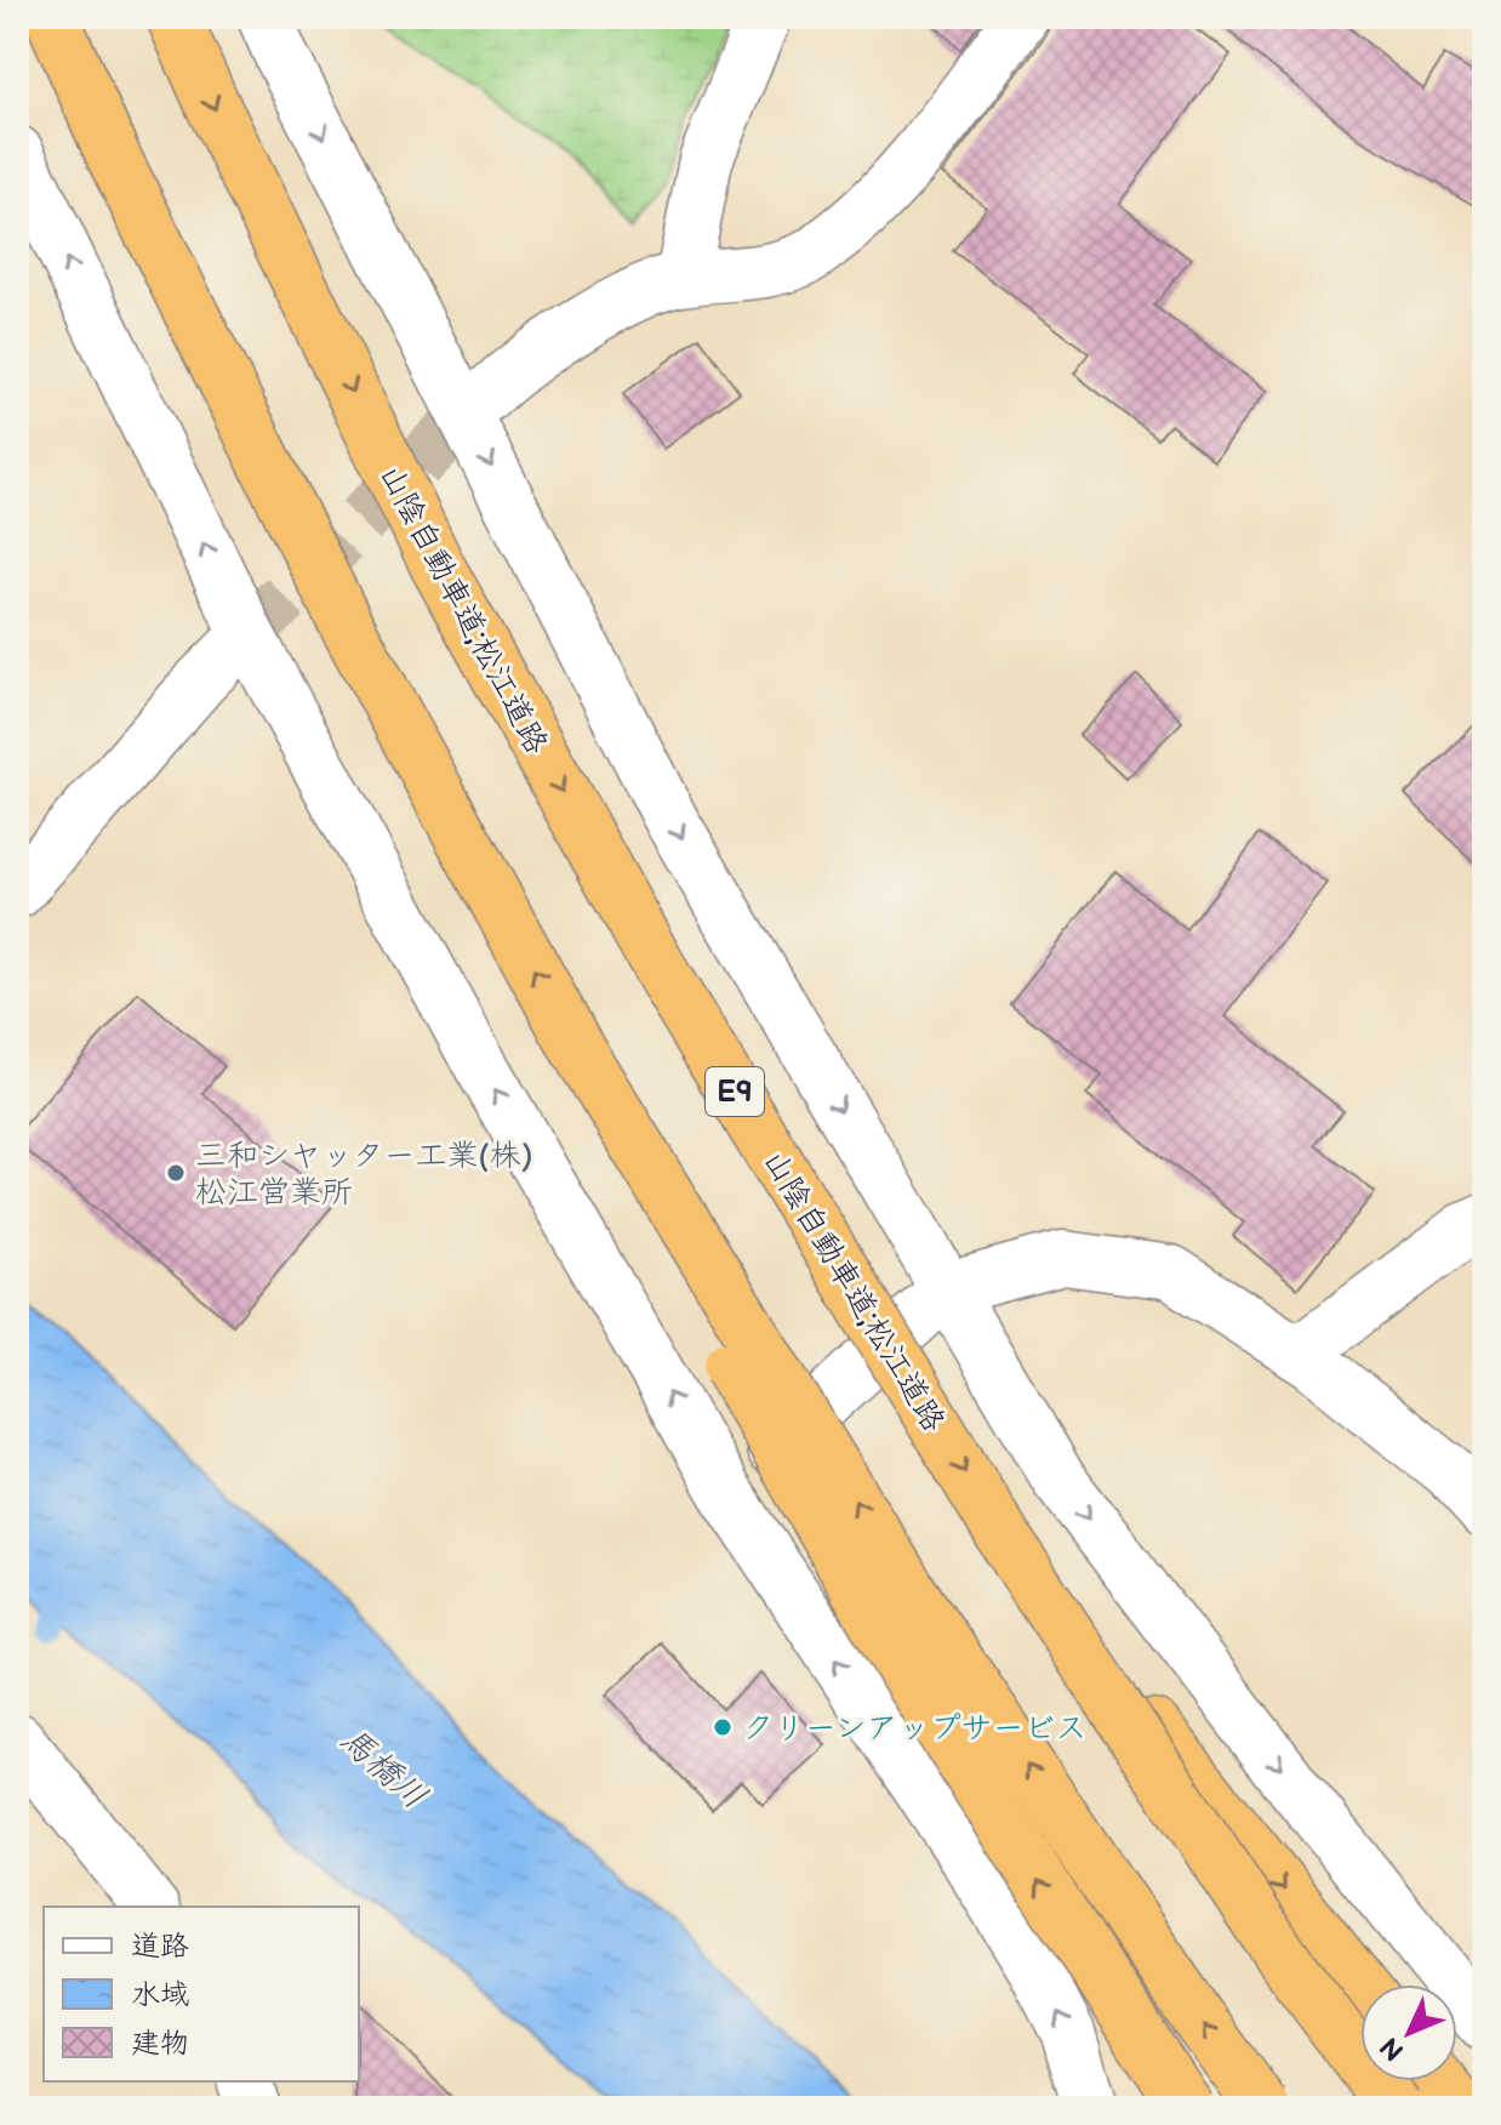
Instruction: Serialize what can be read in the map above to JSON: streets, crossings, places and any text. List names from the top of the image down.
{
  "streets": {
    "highway": ["山陰自動車道;松江道路", "E9"]
  },
  "water": ["馬橋川"],
  "places": ["三和シヤッター工業(株) 松江営業所", "クリーンアップサービス"],
  "legend": ["道路", "水域", "建物"],
  "north": "bottom left"
}
